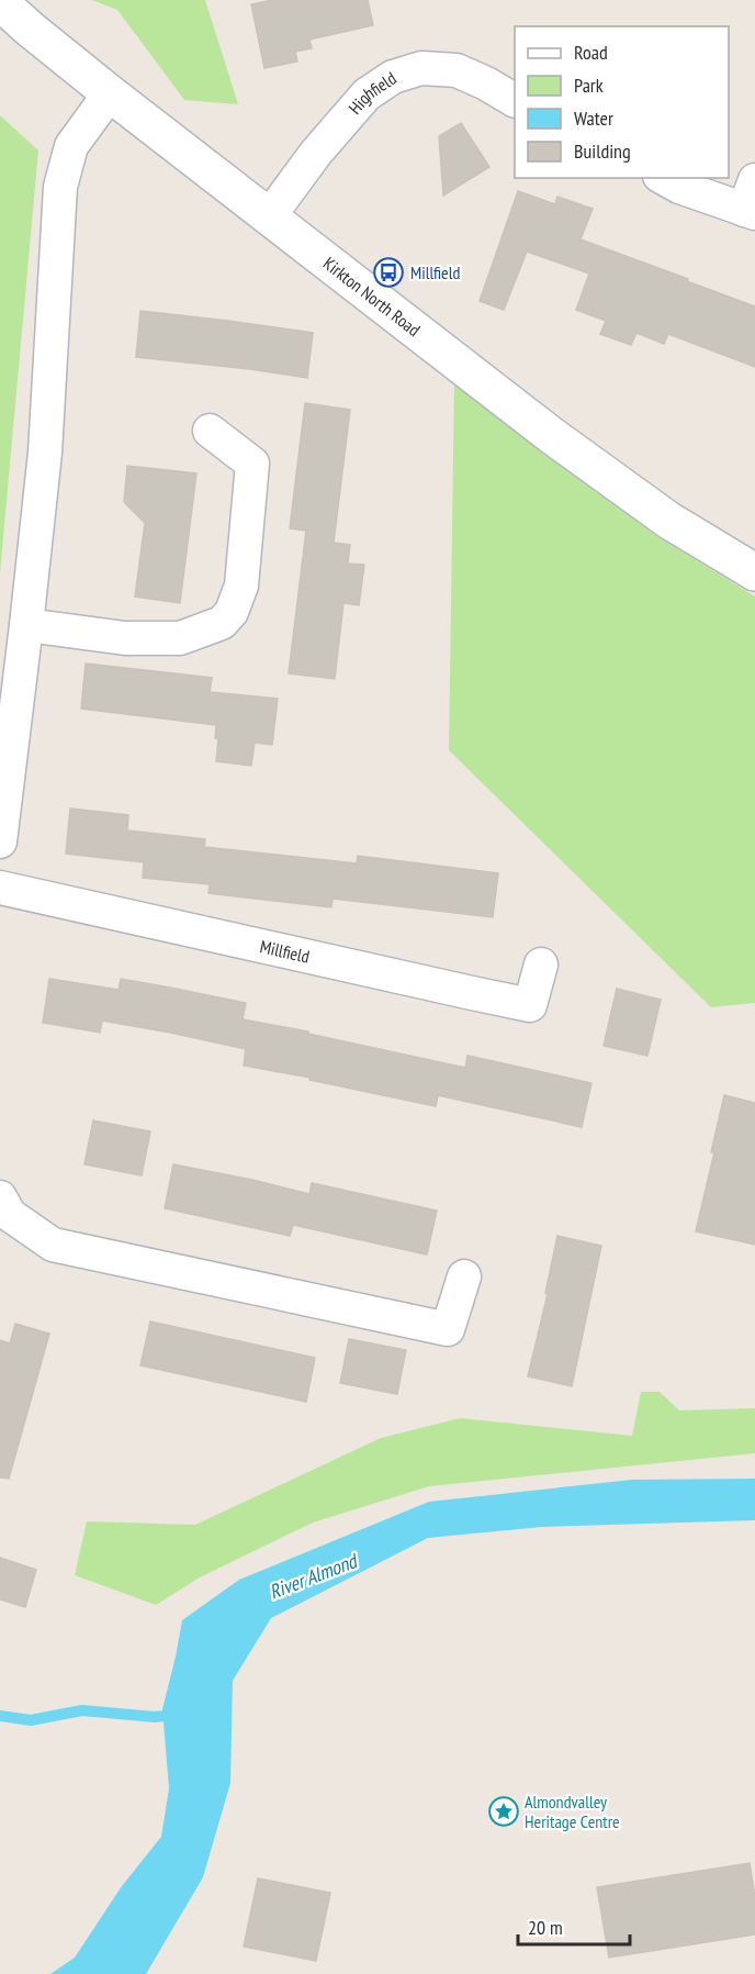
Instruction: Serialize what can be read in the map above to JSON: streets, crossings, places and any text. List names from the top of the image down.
{
  "streets": {
    "main road": ["Kirkton North Road"],
    "street": ["Highfield", "Millfield"]
  },
  "crossings": [
    ["Highfield", "Kirkton North Road"]
  ],
  "water": ["River Almond"],
  "places": {
    "bus stop": ["Millfield"],
    "place": ["Almondvalley Heritage Centre"]
  },
  "legend": [
    "Road",
    "Park",
    "Water",
    "Building"
  ],
  "scale_bar": "20 m"
}
